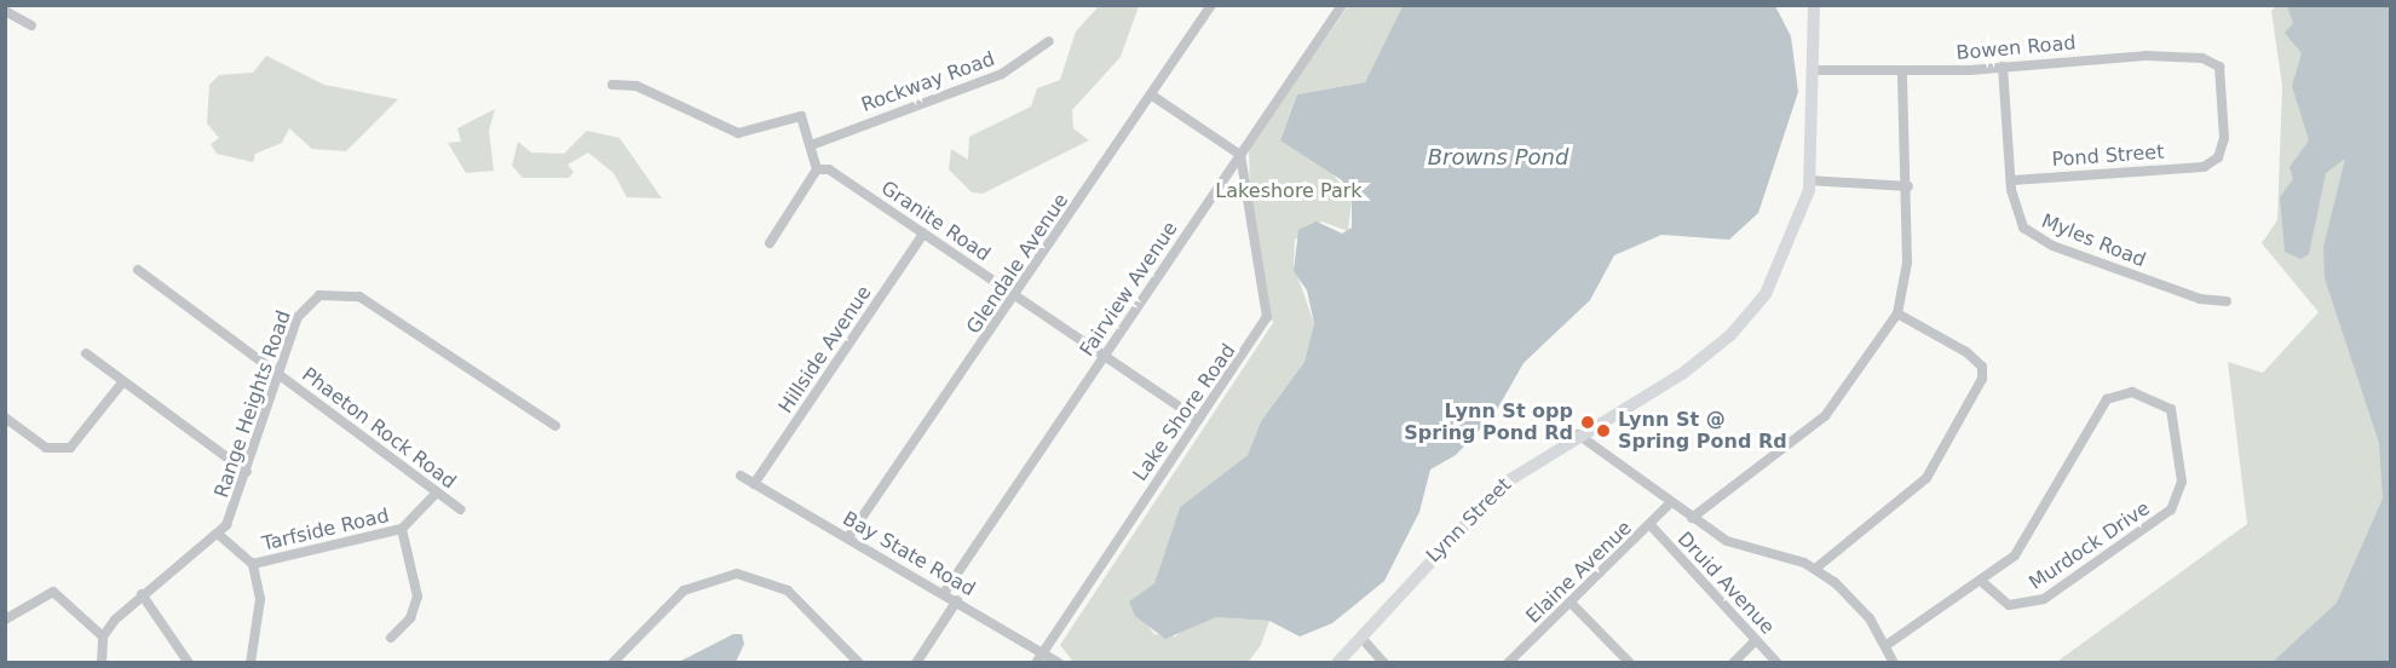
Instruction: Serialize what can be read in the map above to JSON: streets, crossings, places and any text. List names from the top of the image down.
{
  "streets": {
    "main road": ["Lynn Street"],
    "street": [
      "Bowen Road",
      "Rockway Road",
      "Pond Street",
      "Granite Road",
      "Myles Road",
      "Glendale Avenue",
      "Fairview Avenue",
      "Hillside Avenue",
      "Range Heights Road",
      "Lake Shore Road",
      "Phaeton Rock Road",
      "Tarfside Road",
      "Murdock Drive",
      "Bay State Road",
      "Elaine Avenue",
      "Druid Avenue"
    ]
  },
  "crossings": [
    ["Bowen Road", "Pond Street"],
    ["Bowen Road", "Myles Road"],
    ["Bowen Road", "Lynn Street"],
    ["Pond Street", "Myles Road"],
    ["Granite Road", "Glendale Avenue"],
    ["Granite Road", "Fairview Avenue"],
    ["Granite Road", "Hillside Avenue"],
    ["Granite Road", "Lake Shore Road"],
    ["Glendale Avenue", "Bay State Road"],
    ["Fairview Avenue", "Lake Shore Road"],
    ["Fairview Avenue", "Bay State Road"],
    ["Hillside Avenue", "Bay State Road"],
    ["Range Heights Road", "Phaeton Rock Road"],
    ["Range Heights Road", "Tarfside Road"],
    ["Lake Shore Road", "Bay State Road"],
    ["Phaeton Rock Road", "Tarfside Road"],
    ["Elaine Avenue", "Druid Avenue"]
  ],
  "water": ["Browns Pond"],
  "parks": ["Lakeshore Park"],
  "places": ["Lynn St opp Spring Pond Rd", "Lynn St @ Spring Pond Rd"]
}
